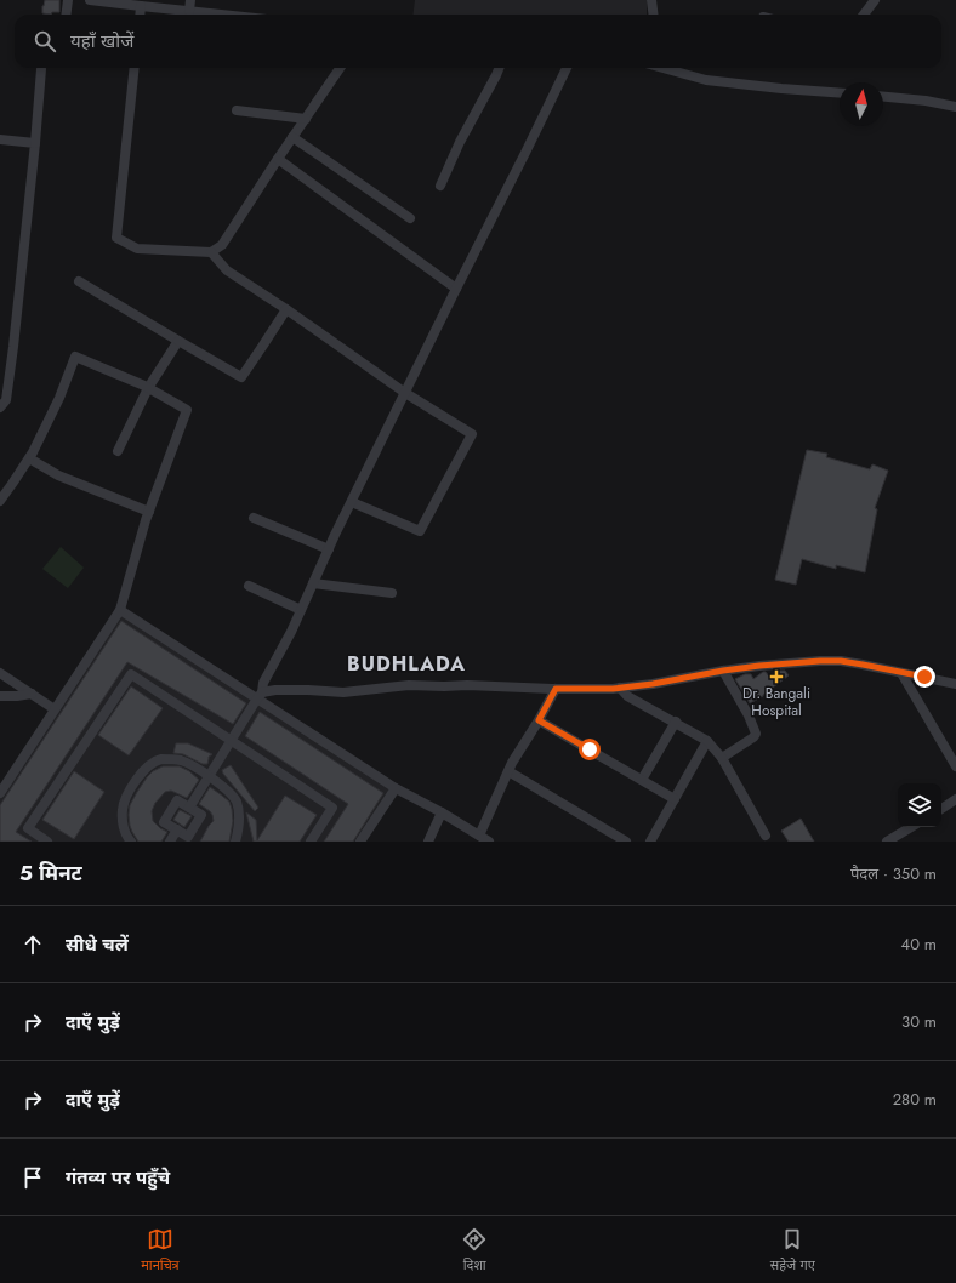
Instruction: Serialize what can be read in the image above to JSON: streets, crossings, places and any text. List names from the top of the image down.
{
  "districts": ["BUDHLADA"],
  "places": {
    "health": ["Dr. Bangali Hospital"]
  },
  "north": "top",
  "page": {
    "search": "यहाँ खोजें",
    "heading": ["5 मिनट", "पैदल · 350 m"],
    "list": [
      ["सीधे चलें", "40 m"],
      ["दाएँ मुड़ें", "30 m"],
      ["दाएँ मुड़ें", "280 m"],
      "गंतव्य पर पहुँचे"
    ],
    "nav": ["मानचित्र", "दिशा", "सहेजे गए"]
  }
}
